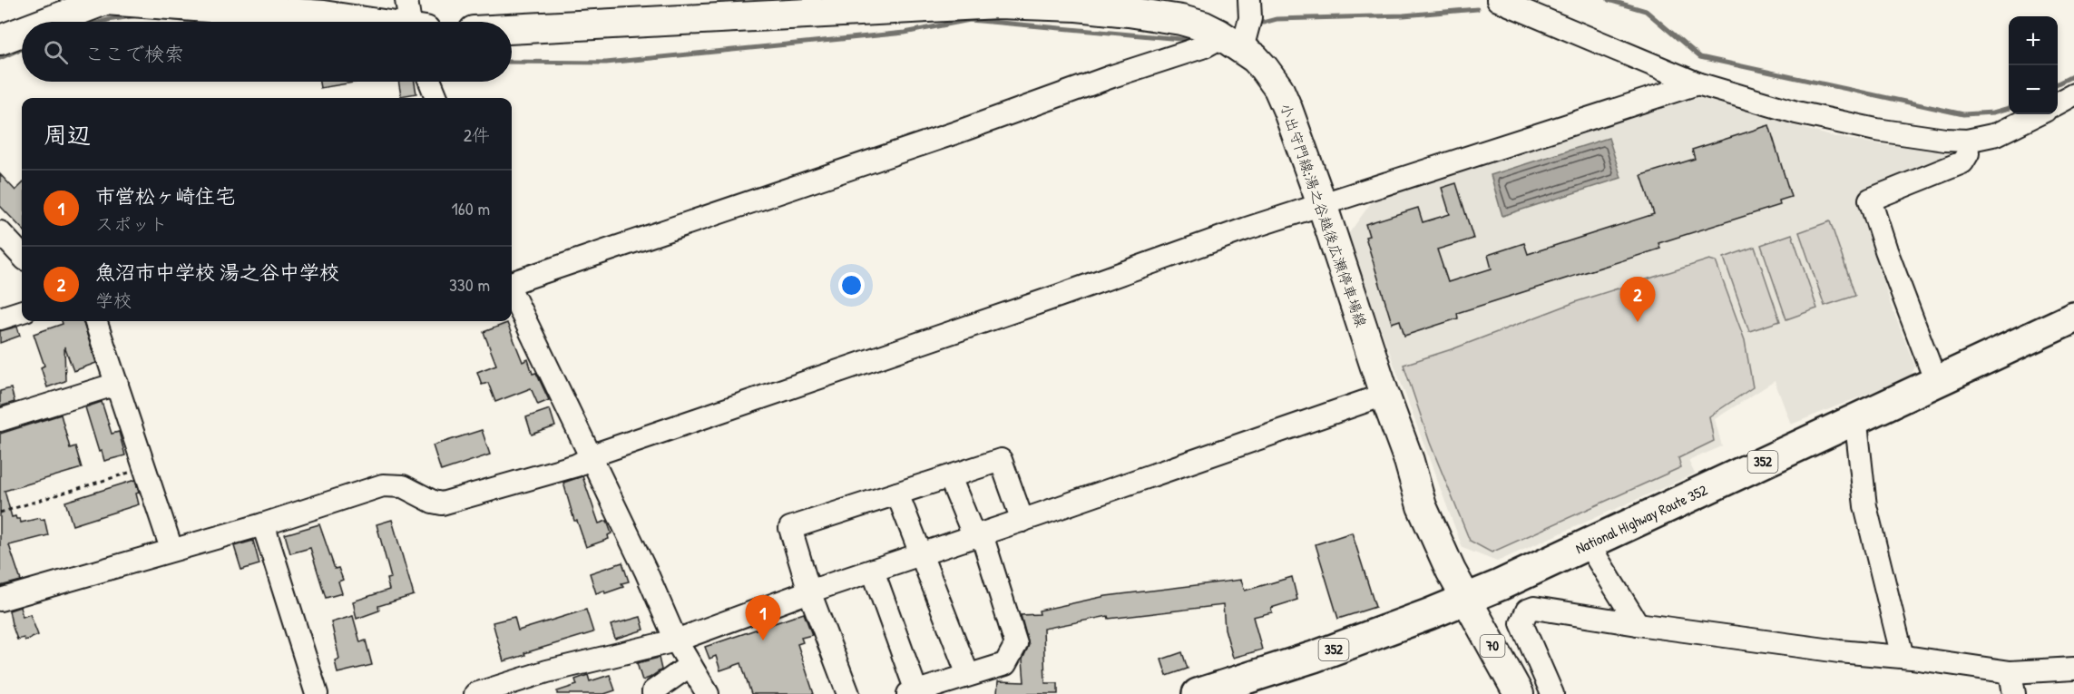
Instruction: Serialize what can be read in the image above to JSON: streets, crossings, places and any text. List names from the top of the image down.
{
  "streets": {
    "highway": ["352", "National Highway Route 352"],
    "main road": ["小出守門線;湯之谷越後広瀬停車場線", "70"]
  },
  "crossings": [
    ["小出守門線;湯之谷越後広瀬停車場線", "National Highway Route 352"],
    ["小出守門線;湯之谷越後広瀬停車場線", "70"],
    ["National Highway Route 352", "70"]
  ],
  "page": {
    "map_buttons": ["+", "−"],
    "search": "ここで検索",
    "heading": ["周辺", "2件"],
    "list": [
      {
        "mark": "1",
        "name": "市営松ヶ崎住宅",
        "note": "スポット",
        "value": "160 m"
      },
      {
        "mark": "2",
        "name": "魚沼市中学校 湯之谷中学校",
        "note": "学校",
        "value": "330 m"
      }
    ],
    "pins": ["2", "1"]
  }
}
